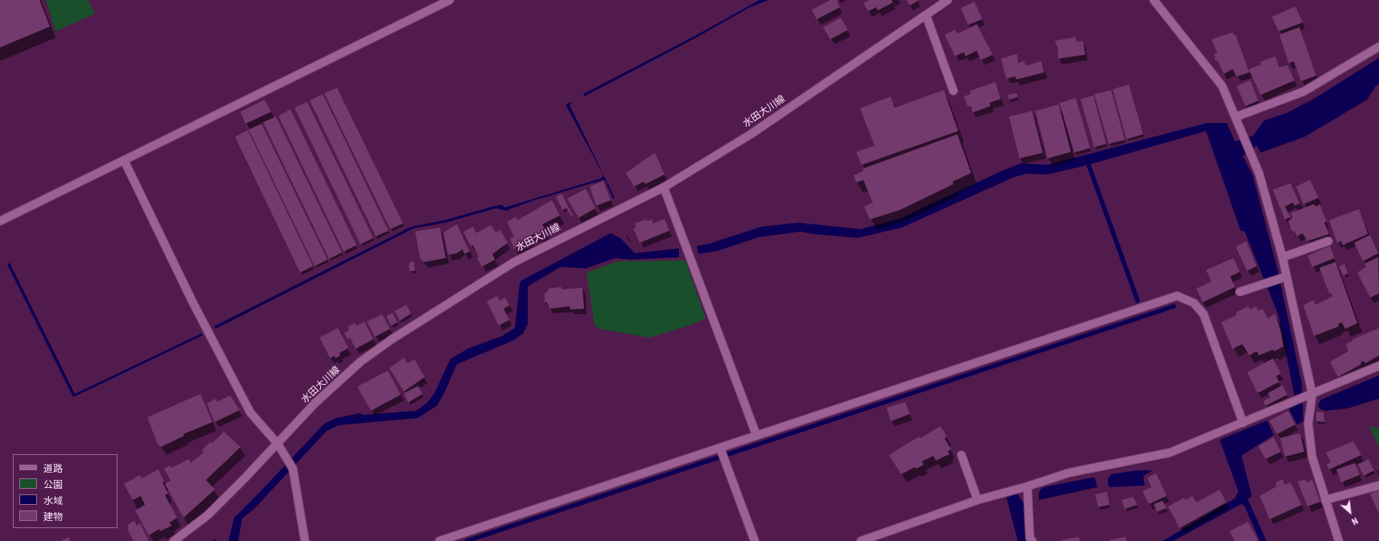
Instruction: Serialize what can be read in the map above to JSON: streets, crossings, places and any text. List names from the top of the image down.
{
  "streets": {
    "street": ["水田大川線"]
  },
  "legend": [
    "道路",
    "公園",
    "水域",
    "建物"
  ],
  "north": "bottom right"
}
